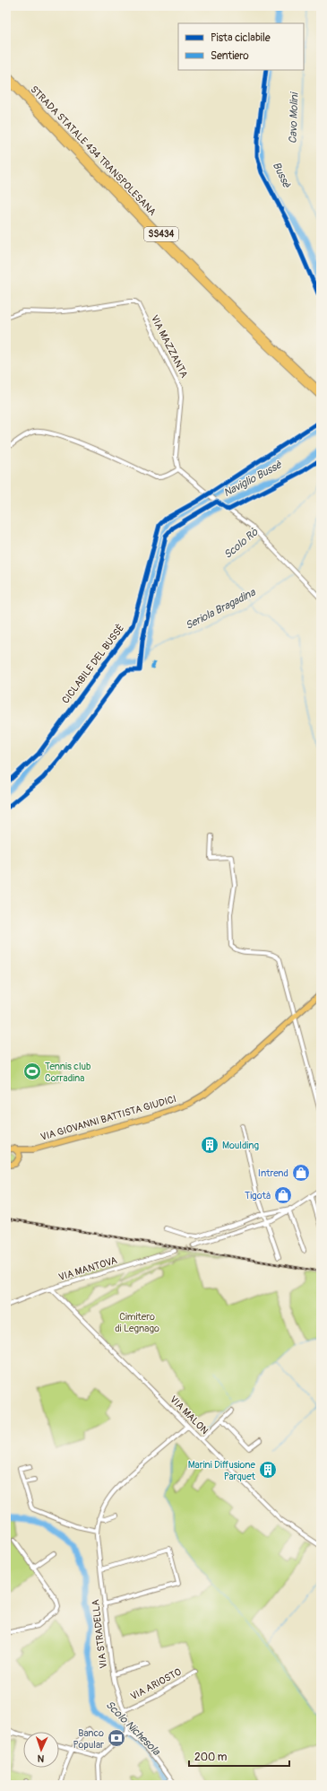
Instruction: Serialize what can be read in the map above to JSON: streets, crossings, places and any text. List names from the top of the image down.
{
  "streets": {
    "highway": ["STRADA STATALE 434 TRANSPOLESANA", "SS434"],
    "main road": ["VIA GIOVANNI BATTISTA GIUDICI"],
    "street": [
      "VIA MAZZANTA",
      "VIA MANTOVA",
      "VIA MALON",
      "VIA STRADELLA",
      "VIA ARIOSTO"
    ],
    "cycle path": ["CICLABILE DEL BUSSÈ"]
  },
  "crossings": [
    ["VIA MANTOVA", "VIA MALON"],
    ["VIA MALON", "VIA STRADELLA"],
    ["VIA STRADELLA", "VIA ARIOSTO"]
  ],
  "water": [
    "Cavo Molini",
    "Bussè",
    "Naviglio Bussè",
    "Scolo Rò",
    "Seriola Bragadina",
    "Scolo Nichesola"
  ],
  "parks": ["Cimitero di Legnago"],
  "places": {
    "sports": ["Tennis club Corradina"],
    "building": ["Moulding", "Marini Diffusione Parquet"],
    "shop": ["Intrend", "Tigotà"],
    "bank": ["Banco Popular"]
  },
  "legend": ["Pista ciclabile", "Sentiero"],
  "scale_bar": "200 m",
  "north": "bottom"
}
